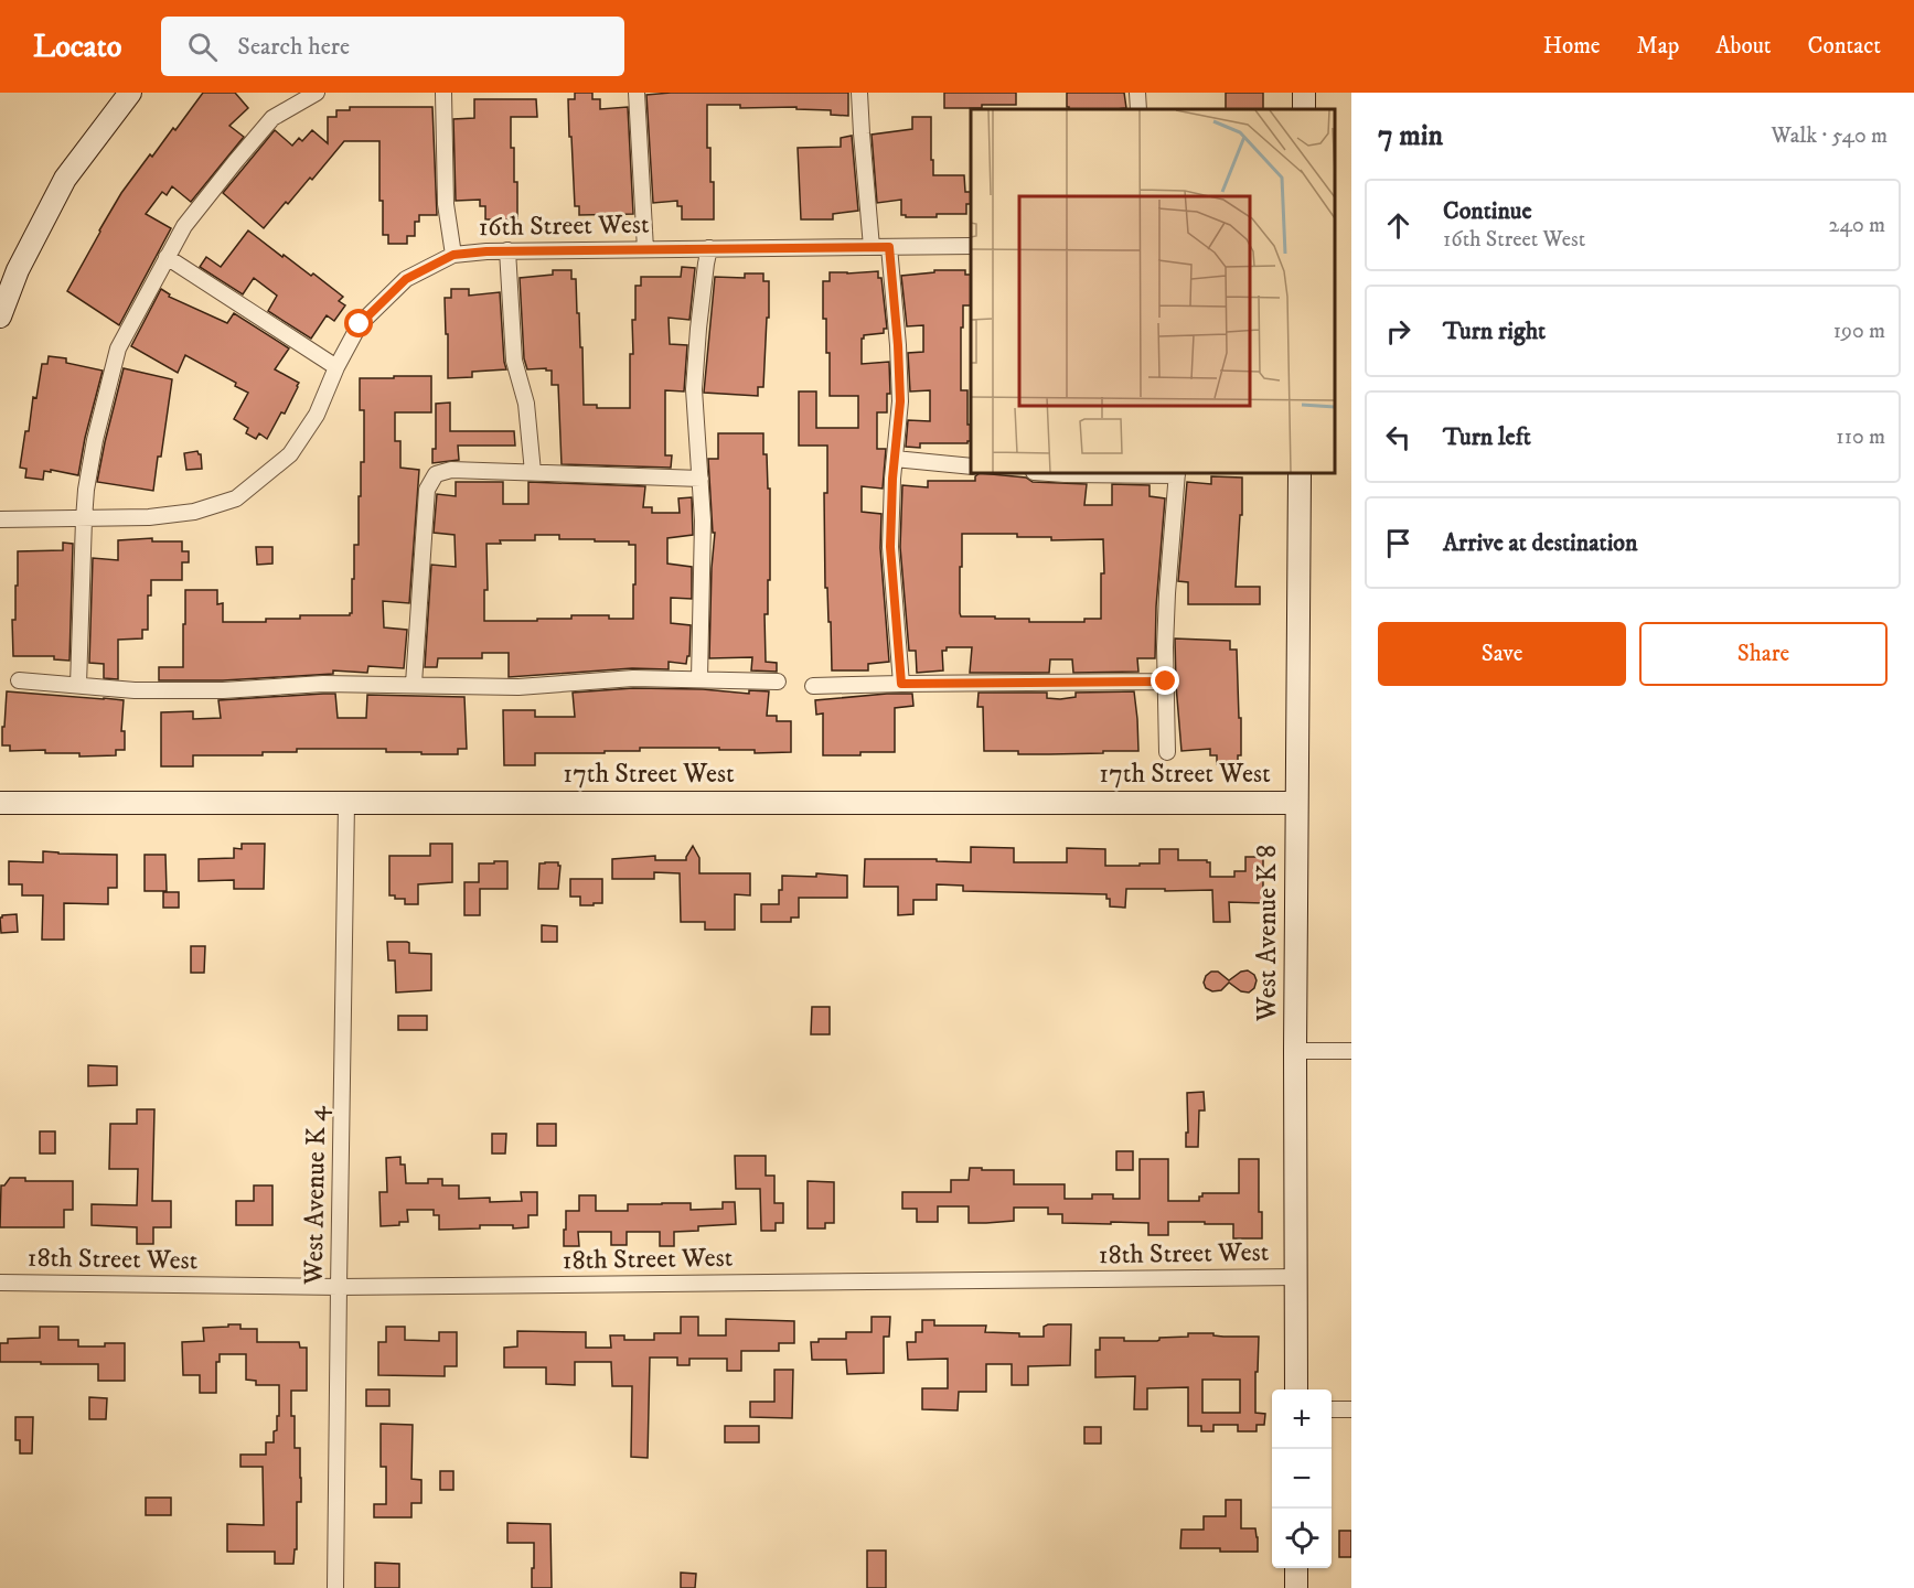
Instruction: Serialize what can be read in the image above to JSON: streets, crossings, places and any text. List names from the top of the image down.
{
  "streets": {
    "street": [
      "16th Street West",
      "17th Street West",
      "West Avenue K 8",
      "West Avenue K 4",
      "18th Street West"
    ]
  },
  "crossings": [
    ["17th Street West", "West Avenue K 8"],
    ["17th Street West", "West Avenue K 4"],
    ["West Avenue K 8", "18th Street West"],
    ["West Avenue K 4", "18th Street West"]
  ],
  "page": {
    "header": "Locato",
    "search": "Search here",
    "nav": [
      "Home",
      "Map",
      "About",
      "Contact"
    ],
    "heading": ["7 min", "Walk · 540 m"],
    "list": [
      ["Continue", "16th Street West", "240 m"],
      ["Turn right", "190 m"],
      ["Turn left", "110 m"],
      "Arrive at destination"
    ],
    "buttons": ["Save", "Share"],
    "map_buttons": ["+", "−"]
  }
}
